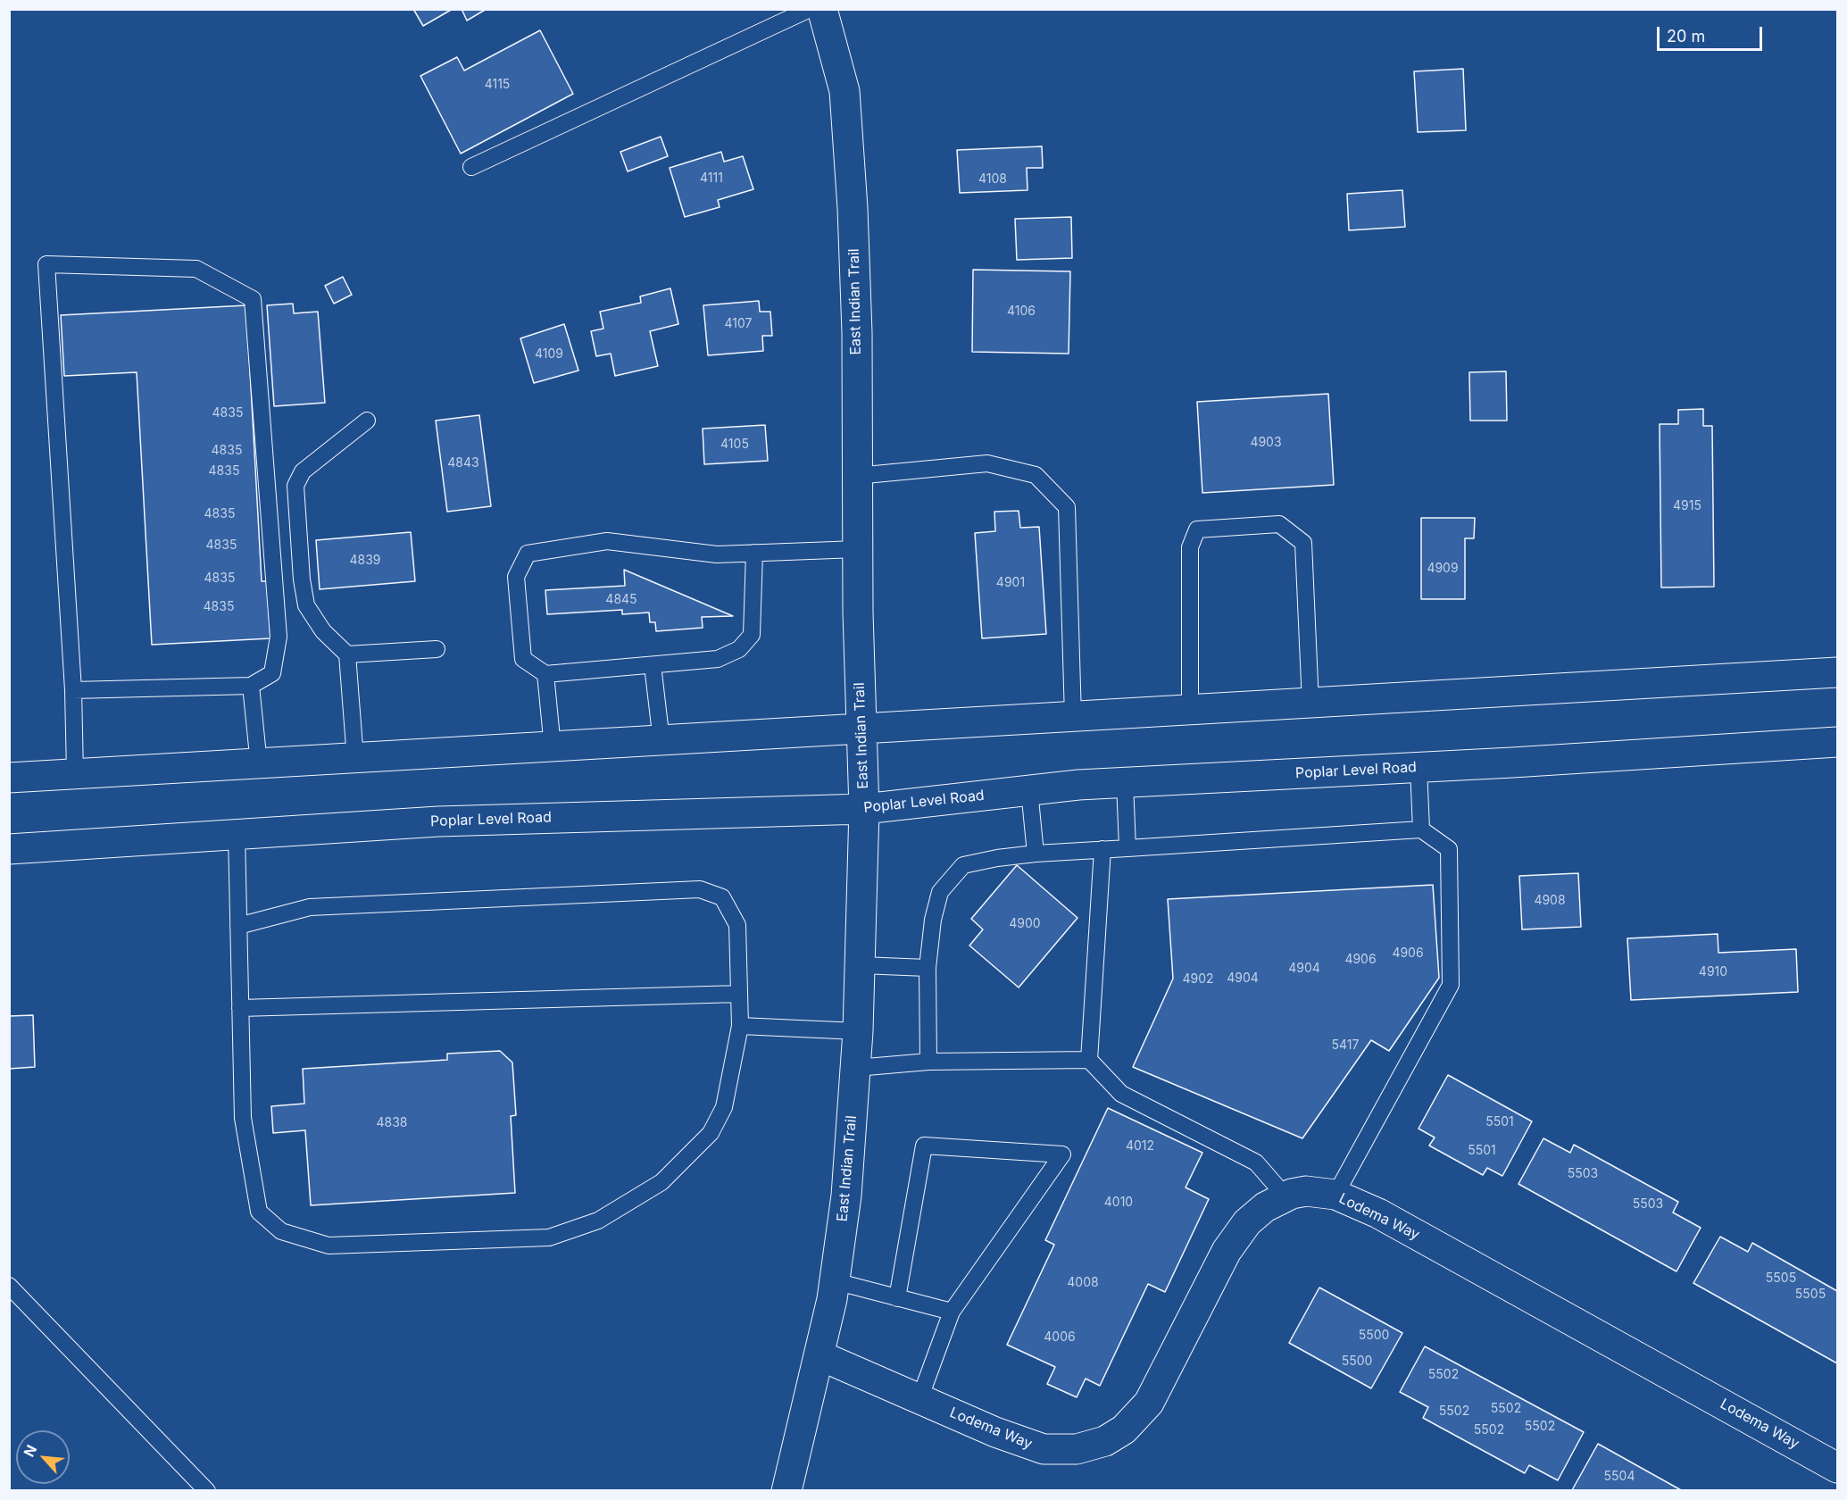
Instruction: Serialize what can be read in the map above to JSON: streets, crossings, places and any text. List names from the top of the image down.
{
  "streets": {
    "main road": ["East Indian Trail", "Poplar Level Road", "Lodema Way"]
  },
  "crossings": [
    ["East Indian Trail", "Poplar Level Road"],
    ["East Indian Trail", "Lodema Way"]
  ],
  "house_numbers": [
    "4115",
    "4111",
    "4108",
    "4106",
    "4107",
    "4109",
    "4835",
    "4903",
    "4105",
    "4835",
    "4843",
    "4835",
    "4915",
    "4835",
    "4835",
    "4839",
    "4909",
    "4835",
    "4901",
    "4845",
    "4835",
    "4908",
    "4900",
    "4906",
    "4906",
    "4904",
    "4910",
    "4904",
    "4902",
    "5417",
    "5501",
    "4838",
    "4012",
    "5501",
    "5503",
    "4010",
    "5503",
    "5505",
    "4008",
    "5505",
    "5500",
    "4006",
    "5500",
    "5502",
    "5502",
    "5502",
    "5502",
    "5502",
    "5504"
  ],
  "scale_bar": "20 m",
  "north": "top left"
}
